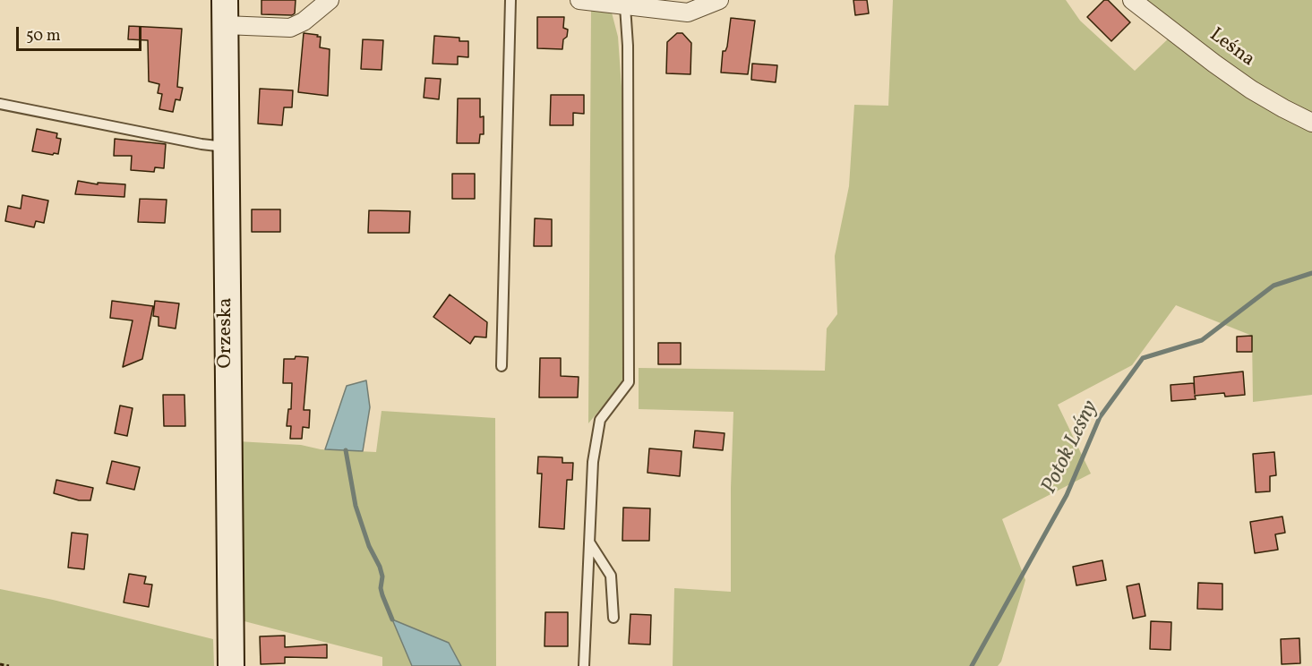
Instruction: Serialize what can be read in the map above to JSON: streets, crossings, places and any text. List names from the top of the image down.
{
  "streets": {
    "street": ["Leśna", "Orzeska"]
  },
  "water": ["Potok Leśny"],
  "scale_bar": "50 m"
}
